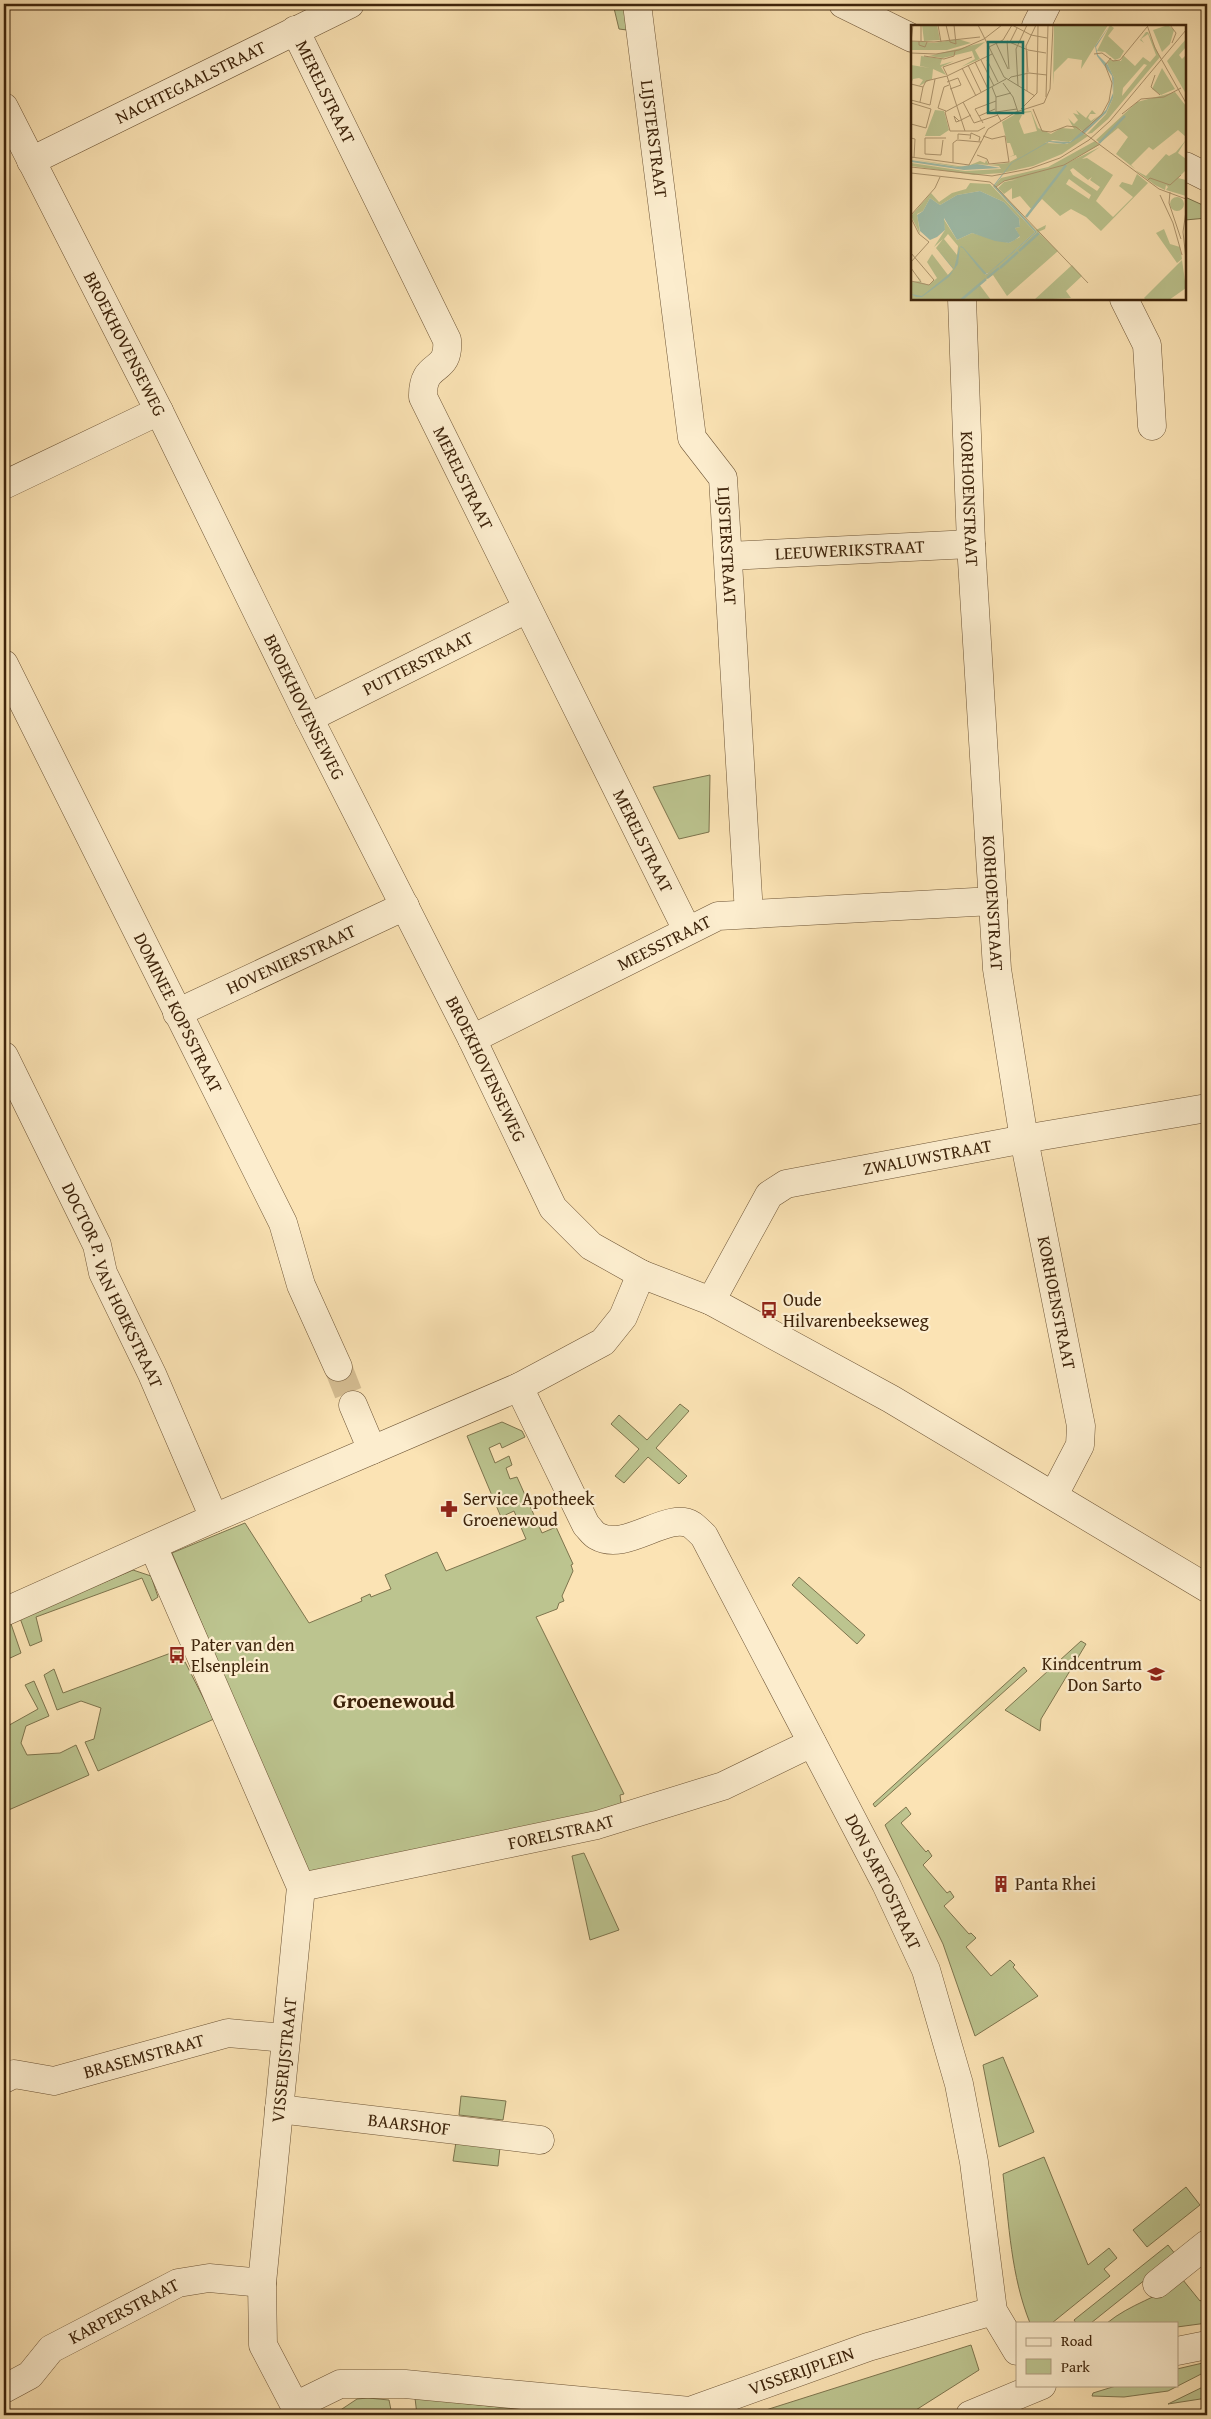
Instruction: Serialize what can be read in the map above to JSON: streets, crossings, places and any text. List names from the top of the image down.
{
  "streets": {
    "street": [
      "NACHTEGAALSTRAAT",
      "MERELSTRAAT",
      "LIJSTERSTRAAT",
      "BROEKHOVENSEWEG",
      "KORHOENSTRAAT",
      "LEEUWERIKSTRAAT",
      "PUTTERSTRAAT",
      "MEESSTRAAT",
      "HOVENIERSTRAAT",
      "DOMINEE KOPSSTRAAT",
      "ZWALUWSTRAAT",
      "DOCTOR P. VAN HOEKSTRAAT",
      "FORELSTRAAT",
      "DON SARTOSTRAAT",
      "BRASEMSTRAAT",
      "VISSERIJSTRAAT",
      "BAARSHOF",
      "KARPERSTRAAT",
      "VISSERIJPLEIN"
    ]
  },
  "crossings": [
    ["NACHTEGAALSTRAAT", "MERELSTRAAT"],
    ["NACHTEGAALSTRAAT", "BROEKHOVENSEWEG"],
    ["MERELSTRAAT", "PUTTERSTRAAT"],
    ["MERELSTRAAT", "MEESSTRAAT"],
    ["LIJSTERSTRAAT", "LEEUWERIKSTRAAT"],
    ["LIJSTERSTRAAT", "MEESSTRAAT"],
    ["BROEKHOVENSEWEG", "PUTTERSTRAAT"],
    ["BROEKHOVENSEWEG", "MEESSTRAAT"],
    ["BROEKHOVENSEWEG", "HOVENIERSTRAAT"],
    ["KORHOENSTRAAT", "LEEUWERIKSTRAAT"],
    ["KORHOENSTRAAT", "MEESSTRAAT"],
    ["KORHOENSTRAAT", "ZWALUWSTRAAT"],
    ["HOVENIERSTRAAT", "DOMINEE KOPSSTRAAT"],
    ["FORELSTRAAT", "DON SARTOSTRAAT"],
    ["FORELSTRAAT", "VISSERIJSTRAAT"],
    ["DON SARTOSTRAAT", "VISSERIJPLEIN"],
    ["BRASEMSTRAAT", "VISSERIJSTRAAT"],
    ["VISSERIJSTRAAT", "BAARSHOF"],
    ["VISSERIJSTRAAT", "KARPERSTRAAT"],
    ["VISSERIJSTRAAT", "VISSERIJPLEIN"]
  ],
  "districts": ["Groenewoud"],
  "places": {
    "bus stop": ["Oude Hilvarenbeekseweg", "Pater van den Elsenplein"],
    "pharmacy": ["Service Apotheek Groenewoud"],
    "school or university": ["Kindcentrum Don Sarto"],
    "building": ["Panta Rhei"]
  },
  "legend": ["Road", "Park"]
}
